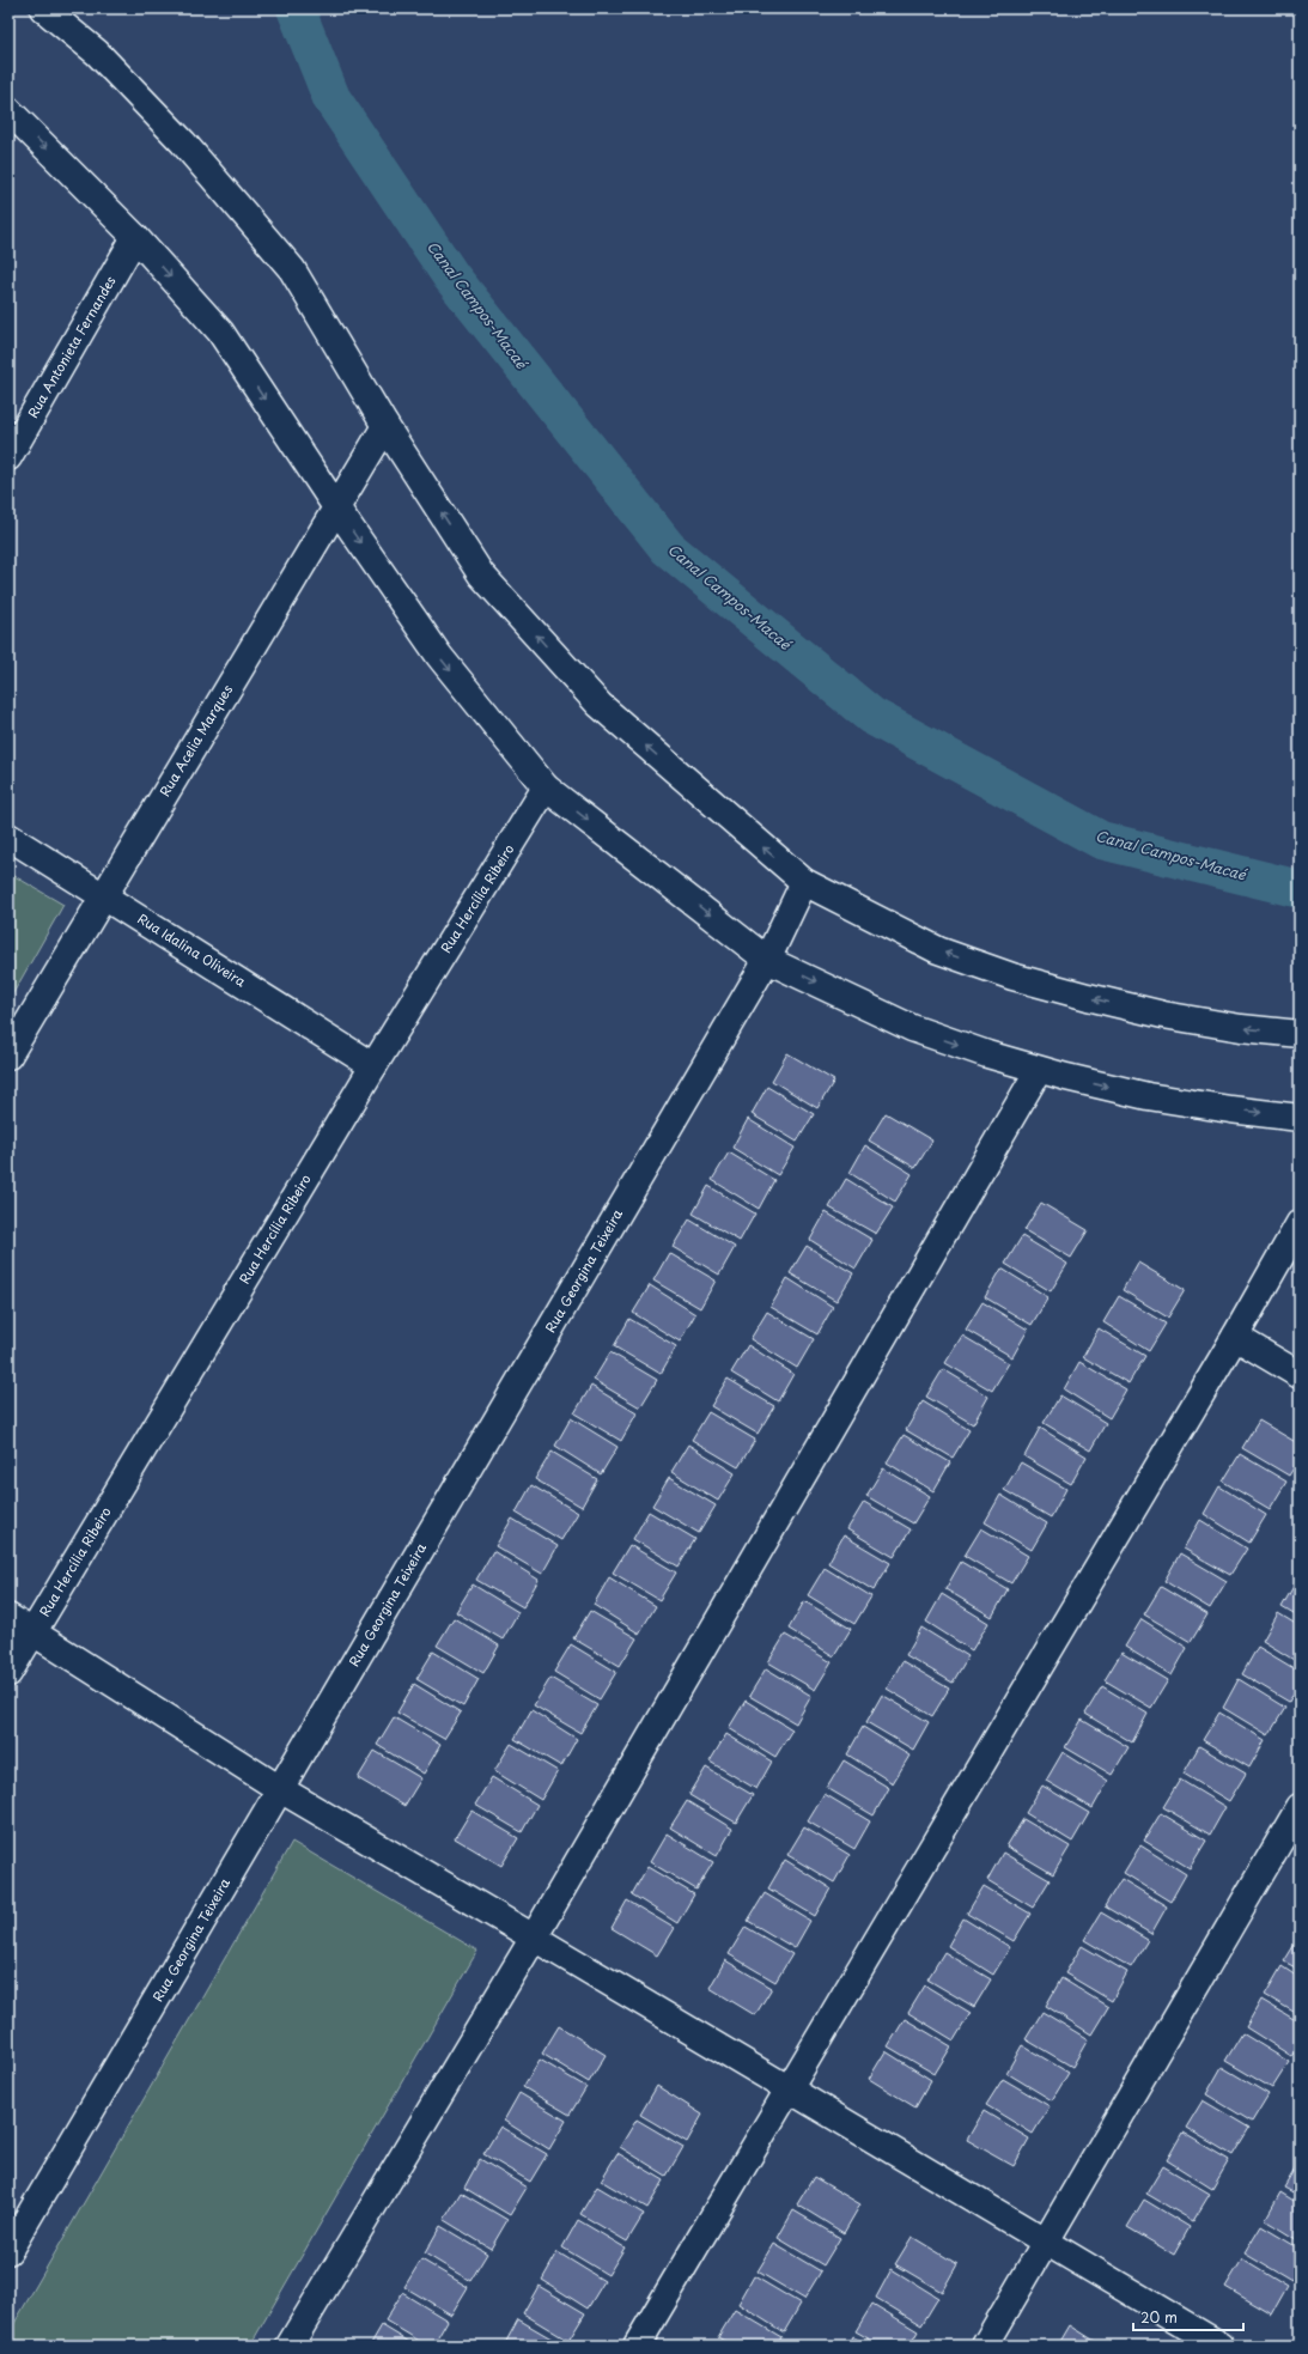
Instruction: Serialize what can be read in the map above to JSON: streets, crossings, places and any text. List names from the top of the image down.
{
  "streets": {
    "street": [
      "Rua Antonieta Fernandes",
      "Rua Acelia Marques",
      "Rua Hercília Ribeiro",
      "Rua Idalina Oliveira",
      "Rua Georgina Teixeira"
    ]
  },
  "crossings": [
    ["Rua Acelia Marques", "Rua Idalina Oliveira"],
    ["Rua Hercília Ribeiro", "Rua Idalina Oliveira"]
  ],
  "water": ["Canal Campos-Macaé"],
  "scale_bar": "20 m"
}
